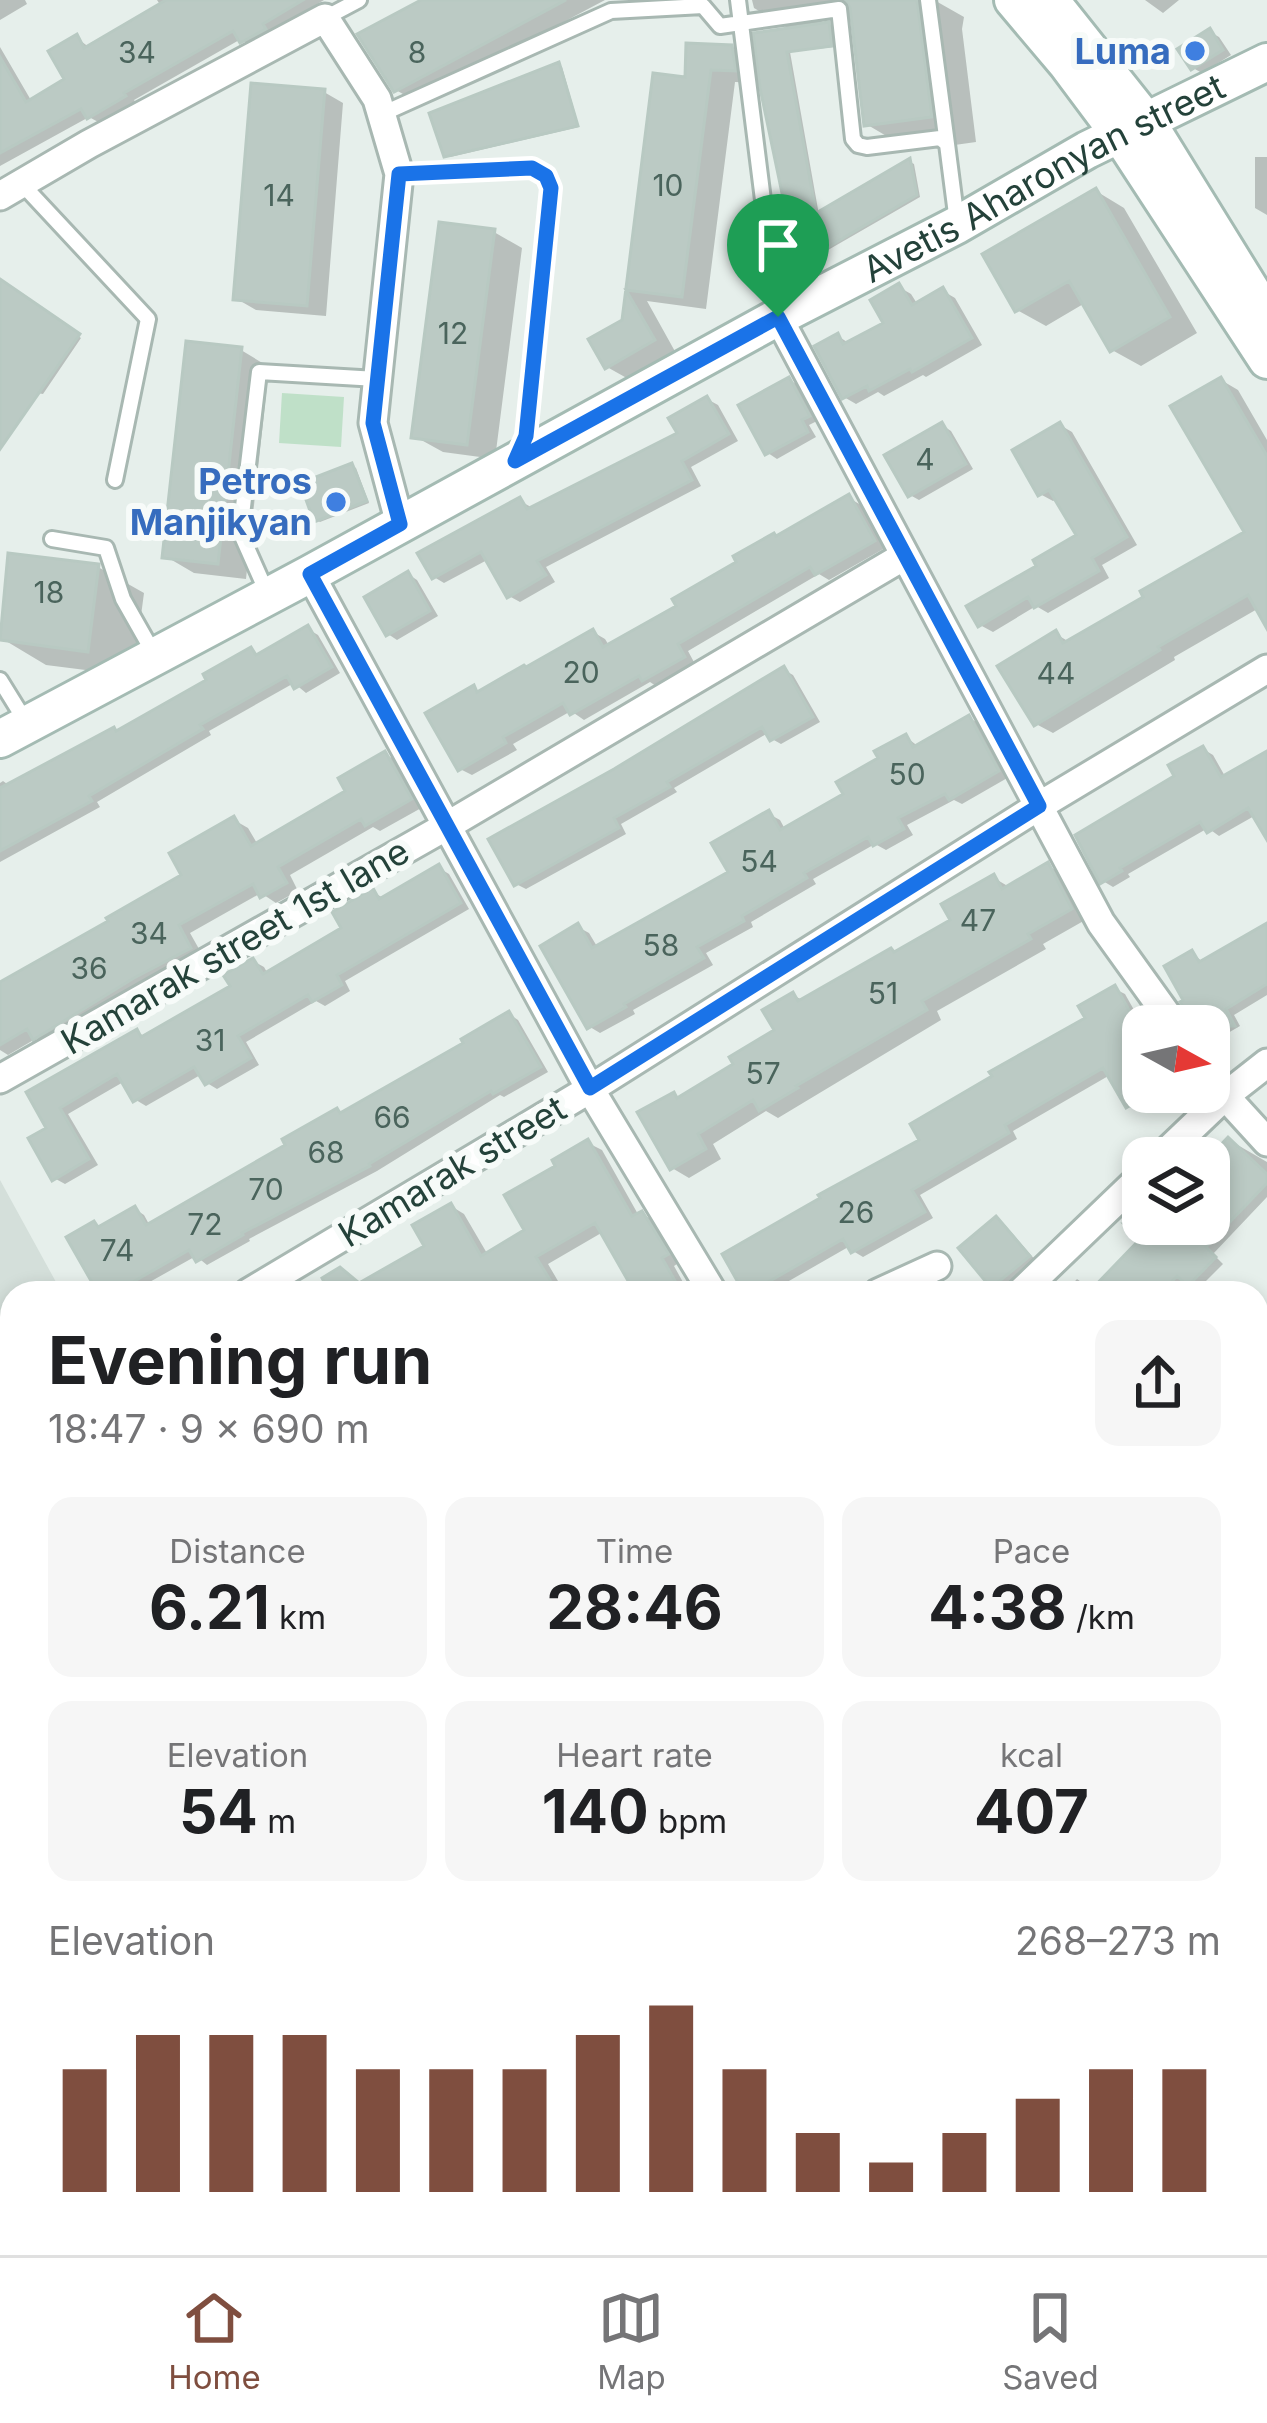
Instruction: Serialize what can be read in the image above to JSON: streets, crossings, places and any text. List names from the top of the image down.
{
  "streets": {
    "street": ["Avetis Aharonyan street", "Kamarak street 1st lane", "Kamarak street"]
  },
  "places": ["Luma", "Petros Manjikyan"],
  "house_numbers": [
    "34",
    "8",
    "10",
    "14",
    "12",
    "4",
    "18",
    "20",
    "44",
    "50",
    "54",
    "47",
    "34",
    "58",
    "36",
    "51",
    "31",
    "57",
    "66",
    "68",
    "70",
    "26",
    "72",
    "74"
  ],
  "north": "right",
  "page": {
    "heading": ["Evening run", "18:47 · 9 × 690 m"],
    "stats": [
      ["Distance", "6.21 km"],
      ["Time", "28:46"],
      ["Pace", "4:38 /km"],
      ["Elevation", "54 m"],
      ["Heart rate", "140 bpm"],
      ["kcal", "407"]
    ],
    "chart": ["Elevation", "268–273 m"],
    "tabs": ["Home", "Map", "Saved"]
  }
}
